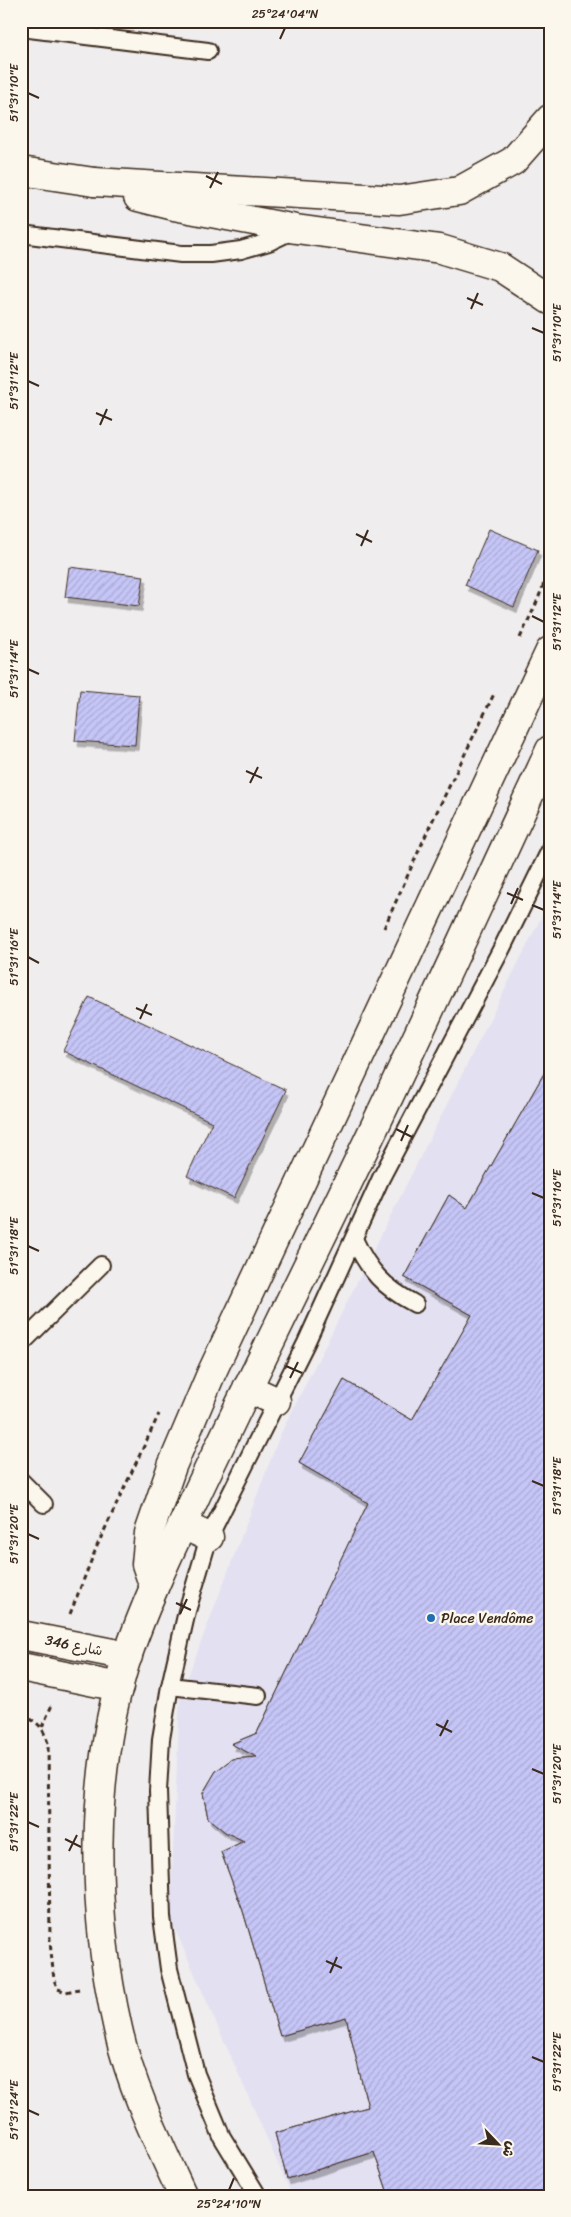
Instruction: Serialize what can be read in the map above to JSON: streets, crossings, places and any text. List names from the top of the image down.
{
  "streets": {
    "main road": ["شارع 346"]
  },
  "places": ["Place Vendôme"],
  "north": "bottom right",
  "coordinates": [
    "25°24'04\"N",
    "51°31'10\"E",
    "51°31'12\"E",
    "51°31'14\"E",
    "51°31'16\"E",
    "51°31'18\"E",
    "51°31'20\"E",
    "51°31'22\"E",
    "51°31'24\"E",
    "25°24'10\"N"
  ]
}
